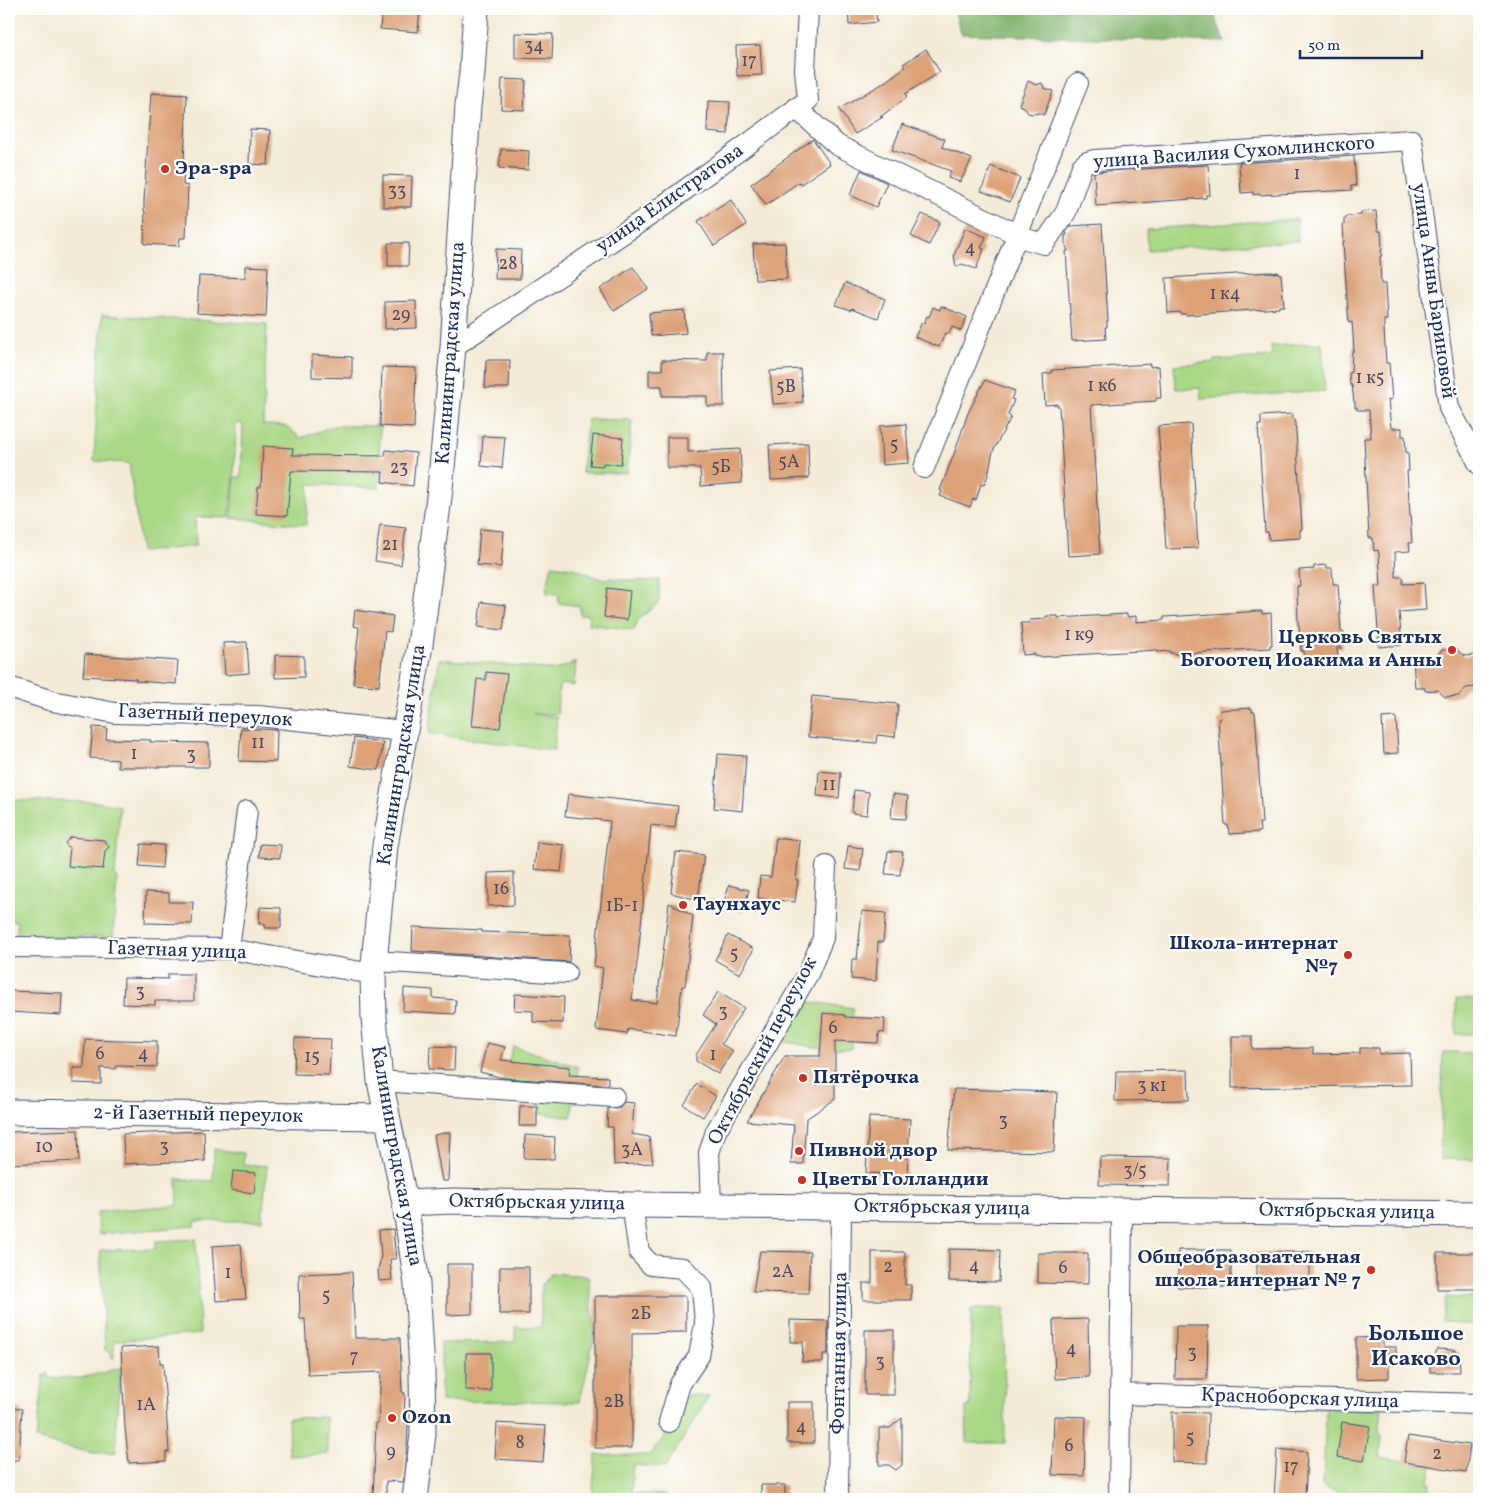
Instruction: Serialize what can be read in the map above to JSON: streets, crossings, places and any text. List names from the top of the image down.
{
  "streets": {
    "street": [
      "улица Василия Сухомлинского",
      "улица Елистратова",
      "улица Анны Бариновой",
      "Калининградская улица",
      "Газетный переулок",
      "Газетная улица",
      "Октябрьский переулок",
      "2-й Газетный переулок",
      "Октябрьская улица",
      "Фонтанная улица",
      "Красноборская улица"
    ]
  },
  "crossings": [
    ["улица Василия Сухомлинского", "улица Анны Бариновой"],
    ["улица Елистратова", "Калининградская улица"],
    ["Калининградская улица", "Газетный переулок"],
    ["Калининградская улица", "Газетная улица"],
    ["Калининградская улица", "2-й Газетный переулок"],
    ["Калининградская улица", "Октябрьская улица"],
    ["Октябрьский переулок", "Октябрьская улица"],
    ["Октябрьская улица", "Фонтанная улица"]
  ],
  "districts": ["Большое Исаково"],
  "places": [
    "Эра-spa",
    "Церковь Святых Богоотец Иоакима и Анны",
    "Таунхаус",
    "Школа-интернат №7",
    "Пятёрочка",
    "Пивной двор",
    "Цветы Голландии",
    "Общеобразовательная школа-интернат № 7",
    "Ozon"
  ],
  "house_numbers": [
    "34",
    "17",
    "1",
    "33",
    "4",
    "28",
    "1 к4",
    "29",
    "1 к5",
    "1 к6",
    "5В",
    "5",
    "5А",
    "5Б",
    "23",
    "21",
    "1 к9",
    "11",
    "1",
    "3",
    "11",
    "16",
    "1Б-1",
    "5",
    "3",
    "3",
    "6",
    "6",
    "4",
    "1",
    "15",
    "3 к1",
    "3",
    "10",
    "3",
    "3А",
    "3/5",
    "4",
    "2",
    "6",
    "2А",
    "1",
    "5",
    "2Б",
    "4",
    "3",
    "7",
    "3",
    "2В",
    "1А",
    "4",
    "5",
    "8",
    "6",
    "9",
    "2",
    "17"
  ],
  "scale_bar": "50 m"
}
